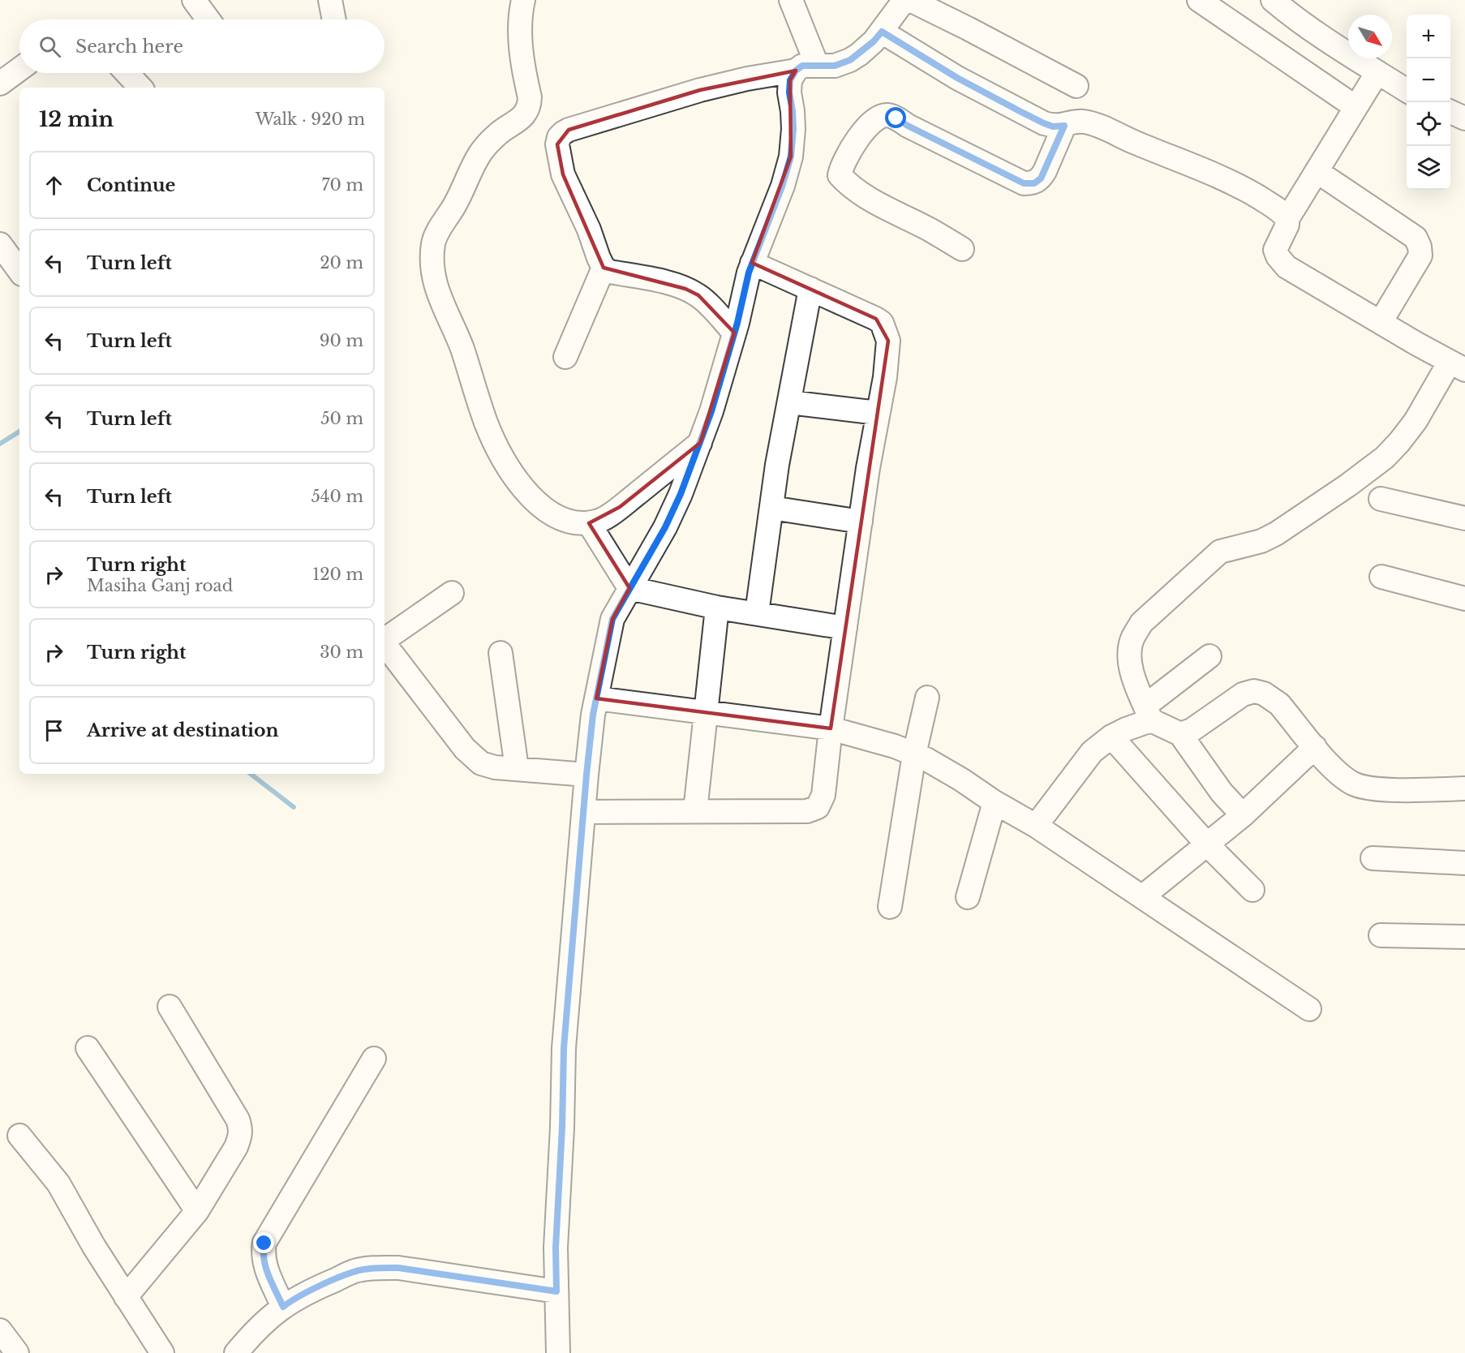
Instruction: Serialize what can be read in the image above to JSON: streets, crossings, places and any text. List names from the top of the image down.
{
  "north": "bottom right",
  "page": {
    "map_buttons": ["+", "−"],
    "search": "Search here",
    "heading": ["12 min", "Walk · 920 m"],
    "list": [
      ["Continue", "70 m"],
      ["Turn left", "20 m"],
      ["Turn left", "90 m"],
      ["Turn left", "50 m"],
      ["Turn left", "540 m"],
      ["Turn right", "Masiha Ganj road", "120 m"],
      ["Turn right", "30 m"],
      "Arrive at destination"
    ]
  }
}
